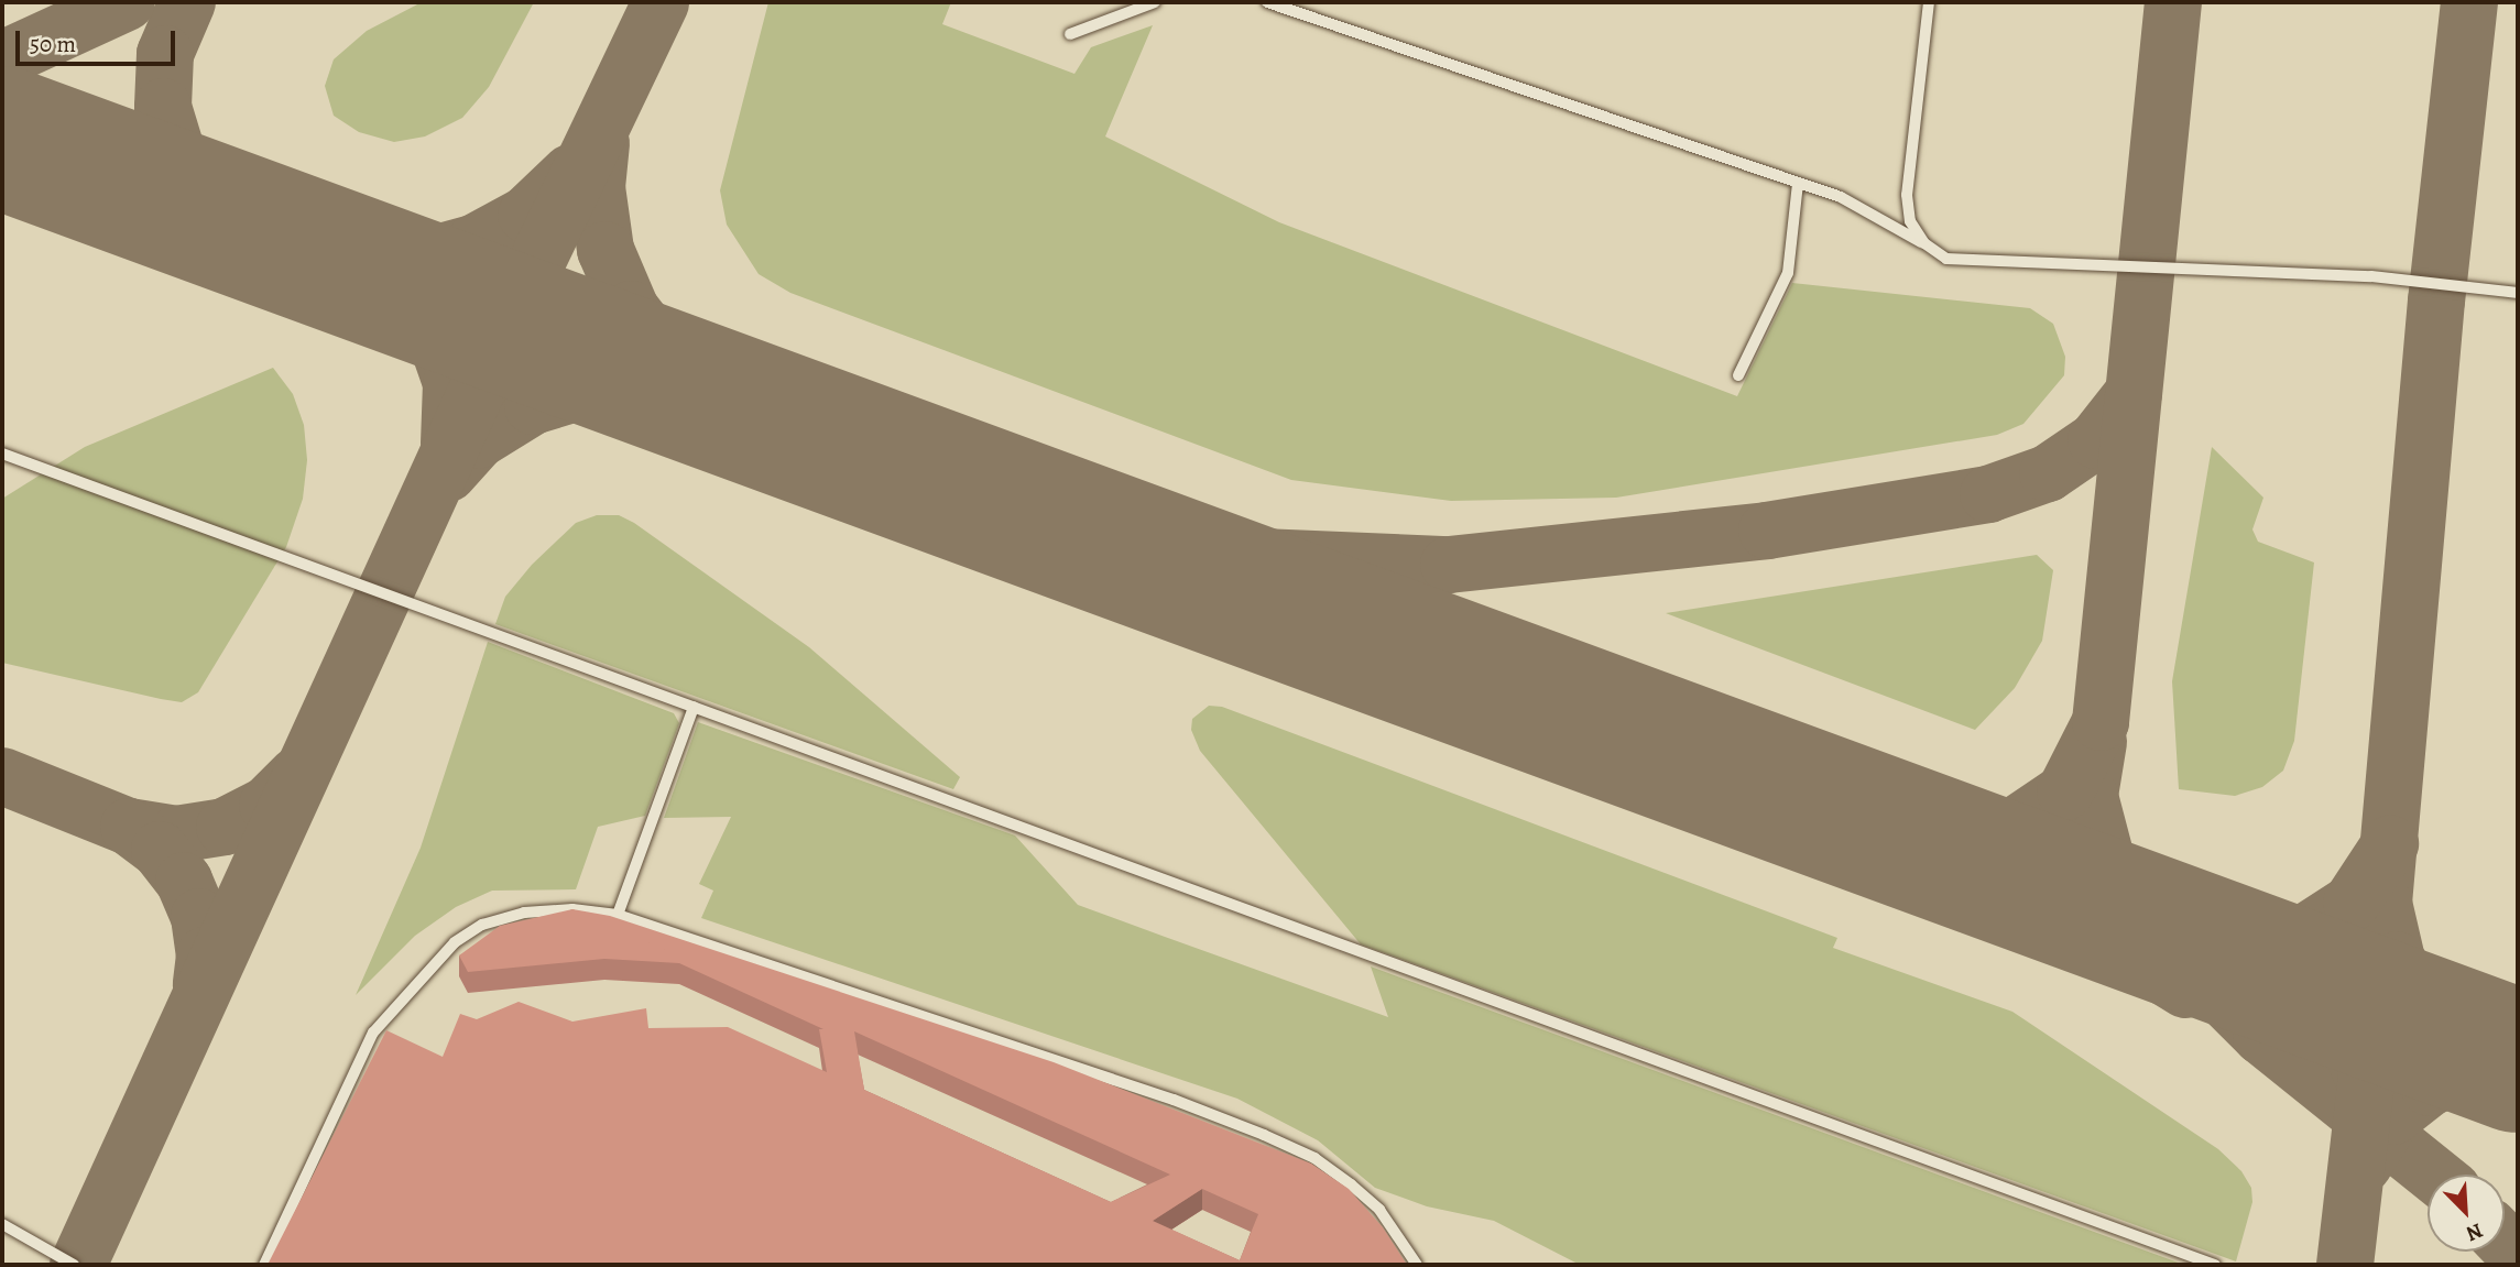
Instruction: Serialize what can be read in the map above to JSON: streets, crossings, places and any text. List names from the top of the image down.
{
  "scale_bar": "50 m",
  "north": "bottom right"
}
